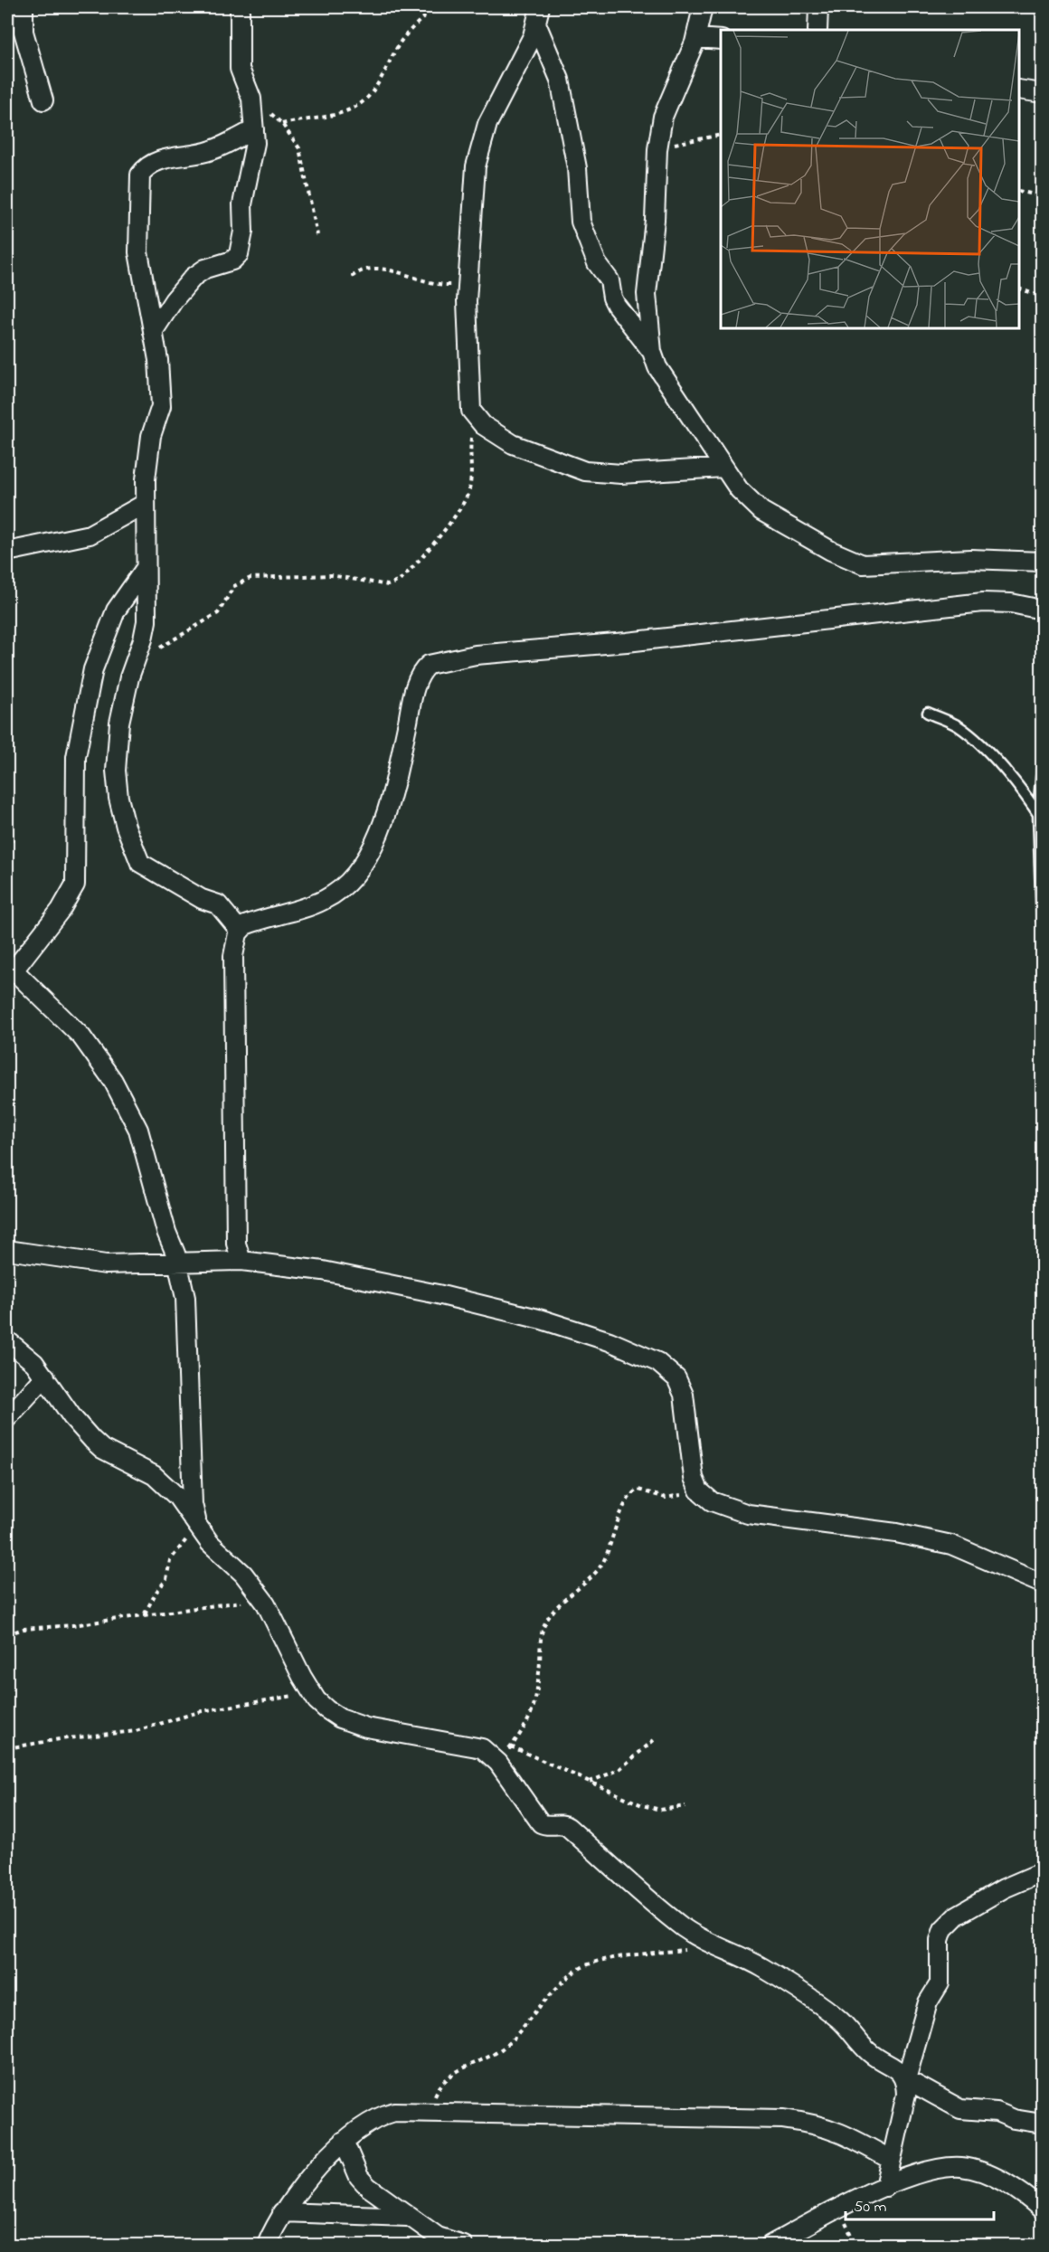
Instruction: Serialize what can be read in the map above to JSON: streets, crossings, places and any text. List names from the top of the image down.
{
  "scale_bar": "50 m"
}
